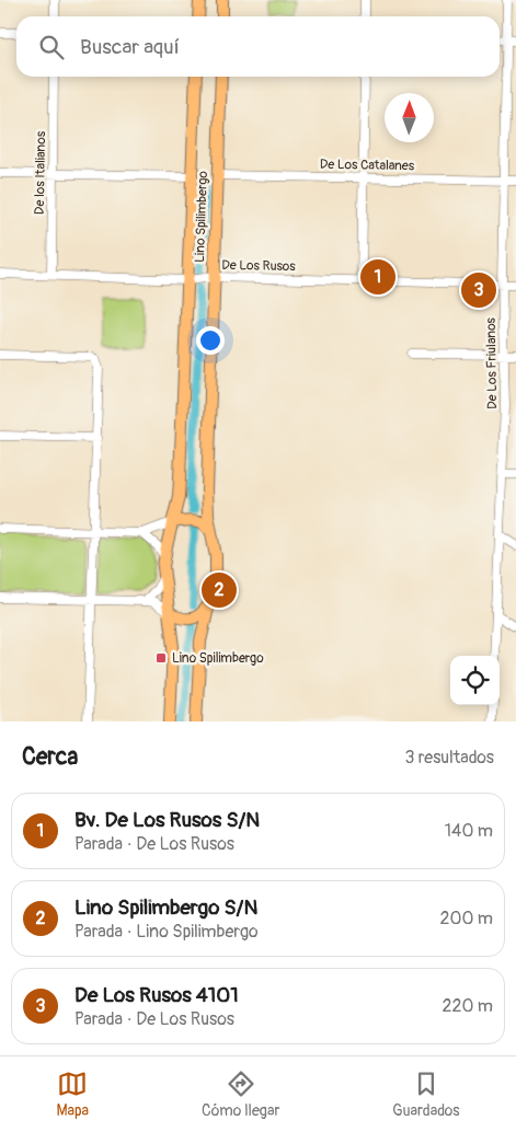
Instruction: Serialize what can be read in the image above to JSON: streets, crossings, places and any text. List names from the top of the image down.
{
  "streets": {
    "main road": ["Lino Spilimbergo"],
    "street": [
      "De Los Catalanes",
      "De los Italianos",
      "De Los Rusos",
      "De Los Friulanos"
    ]
  },
  "crossings": [
    ["De Los Catalanes", "Lino Spilimbergo"],
    ["De Los Catalanes", "De Los Friulanos"],
    ["De los Italianos", "De Los Rusos"],
    ["Lino Spilimbergo", "De Los Rusos"],
    ["De Los Rusos", "De Los Friulanos"]
  ],
  "places": {
    "transit": ["Lino Spilimbergo"]
  },
  "north": "top",
  "page": {
    "search": "Buscar aquí",
    "pins": ["1", "3", "2"],
    "heading": ["Cerca", "3 resultados"],
    "list": [
      {
        "mark": "1",
        "name": "Bv. De Los Rusos S/N",
        "note": "Parada · De Los Rusos",
        "value": "140 m"
      },
      {
        "mark": "2",
        "name": "Lino Spilimbergo S/N",
        "note": "Parada · Lino Spilimbergo",
        "value": "200 m"
      },
      {
        "mark": "3",
        "name": "De Los Rusos 4101",
        "note": "Parada · De Los Rusos",
        "value": "220 m"
      }
    ],
    "nav": ["Mapa", "Cómo llegar", "Guardados"]
  }
}
